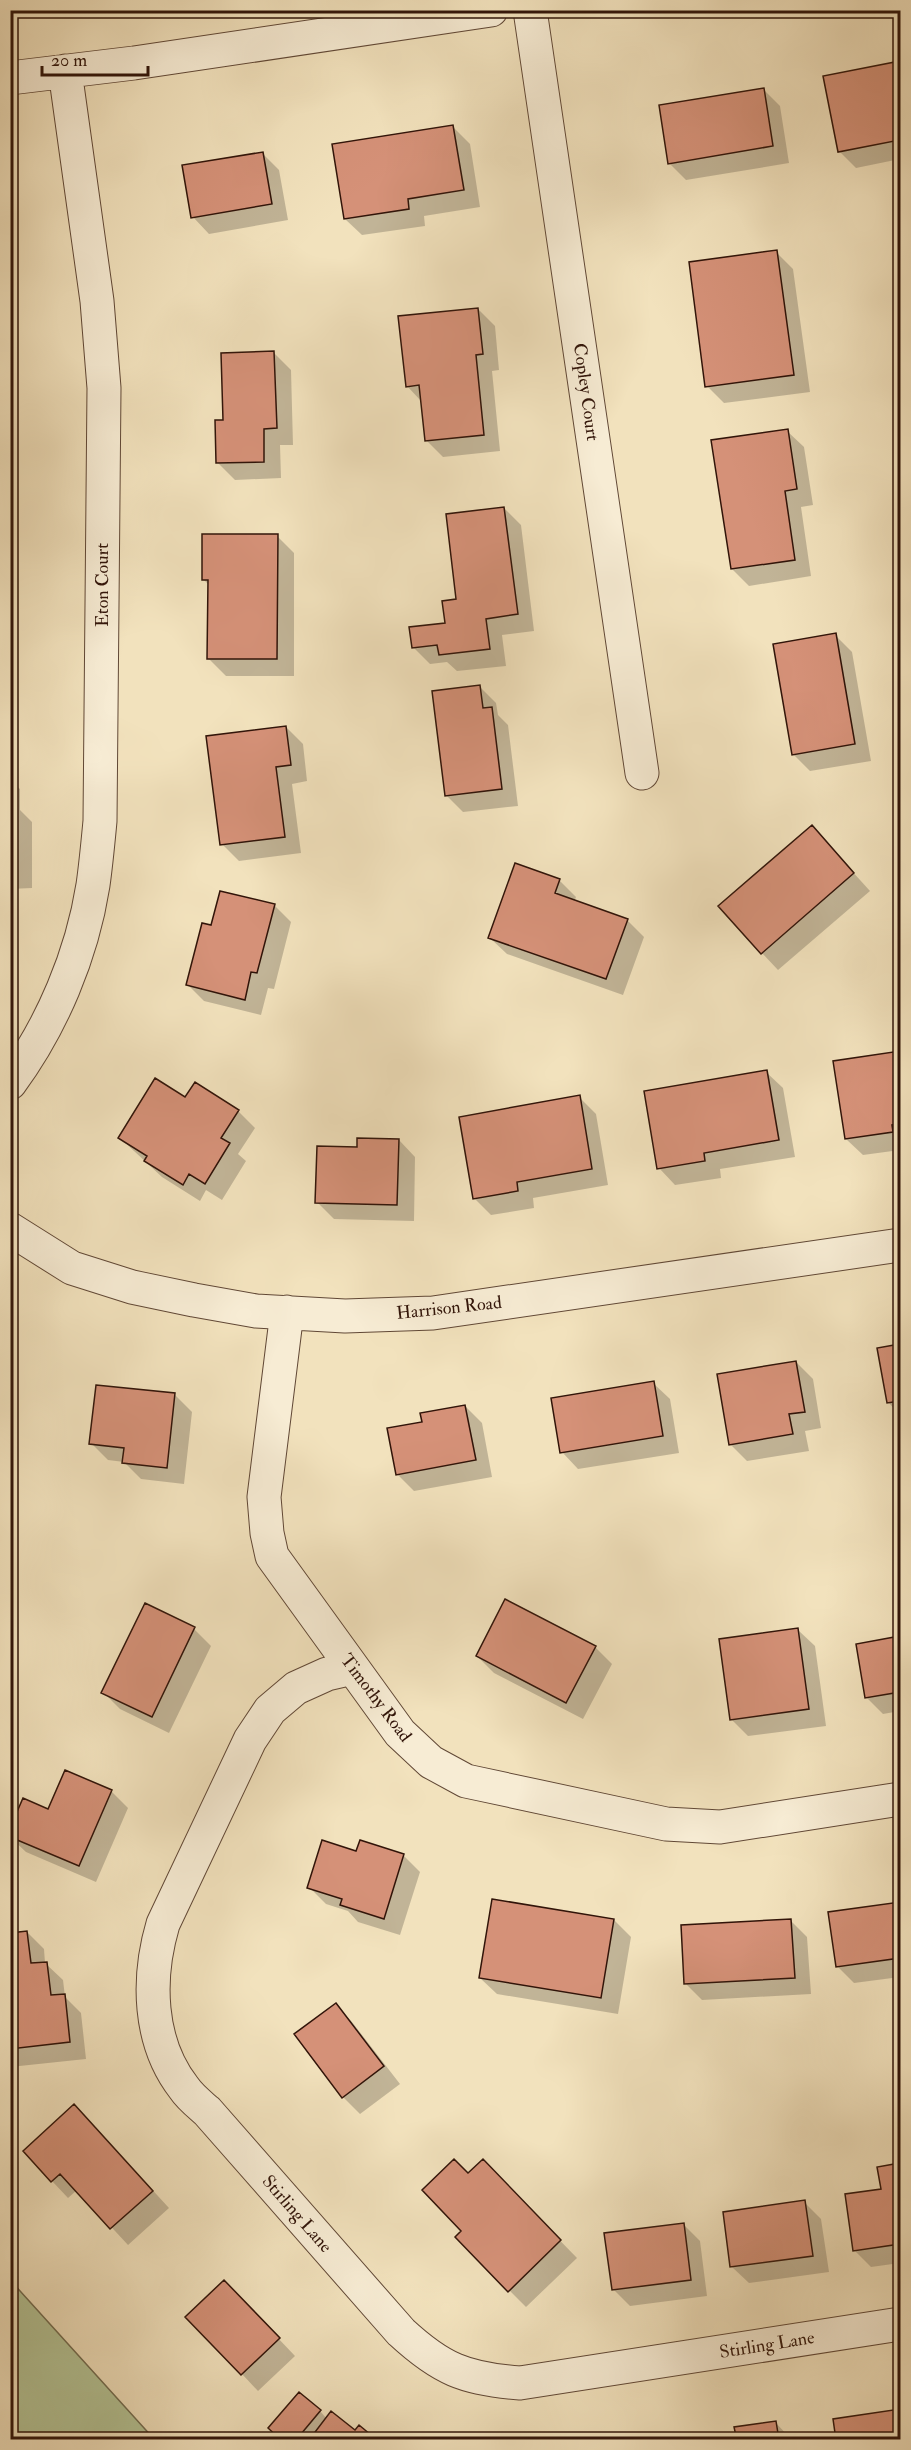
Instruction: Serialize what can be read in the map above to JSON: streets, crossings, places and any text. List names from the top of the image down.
{
  "streets": {
    "street": [
      "Copley Court",
      "Eton Court",
      "Harrison Road",
      "Timothy Road",
      "Stirling Lane"
    ]
  },
  "crossings": [
    ["Harrison Road", "Timothy Road"],
    ["Timothy Road", "Stirling Lane"]
  ],
  "scale_bar": "20 m"
}
